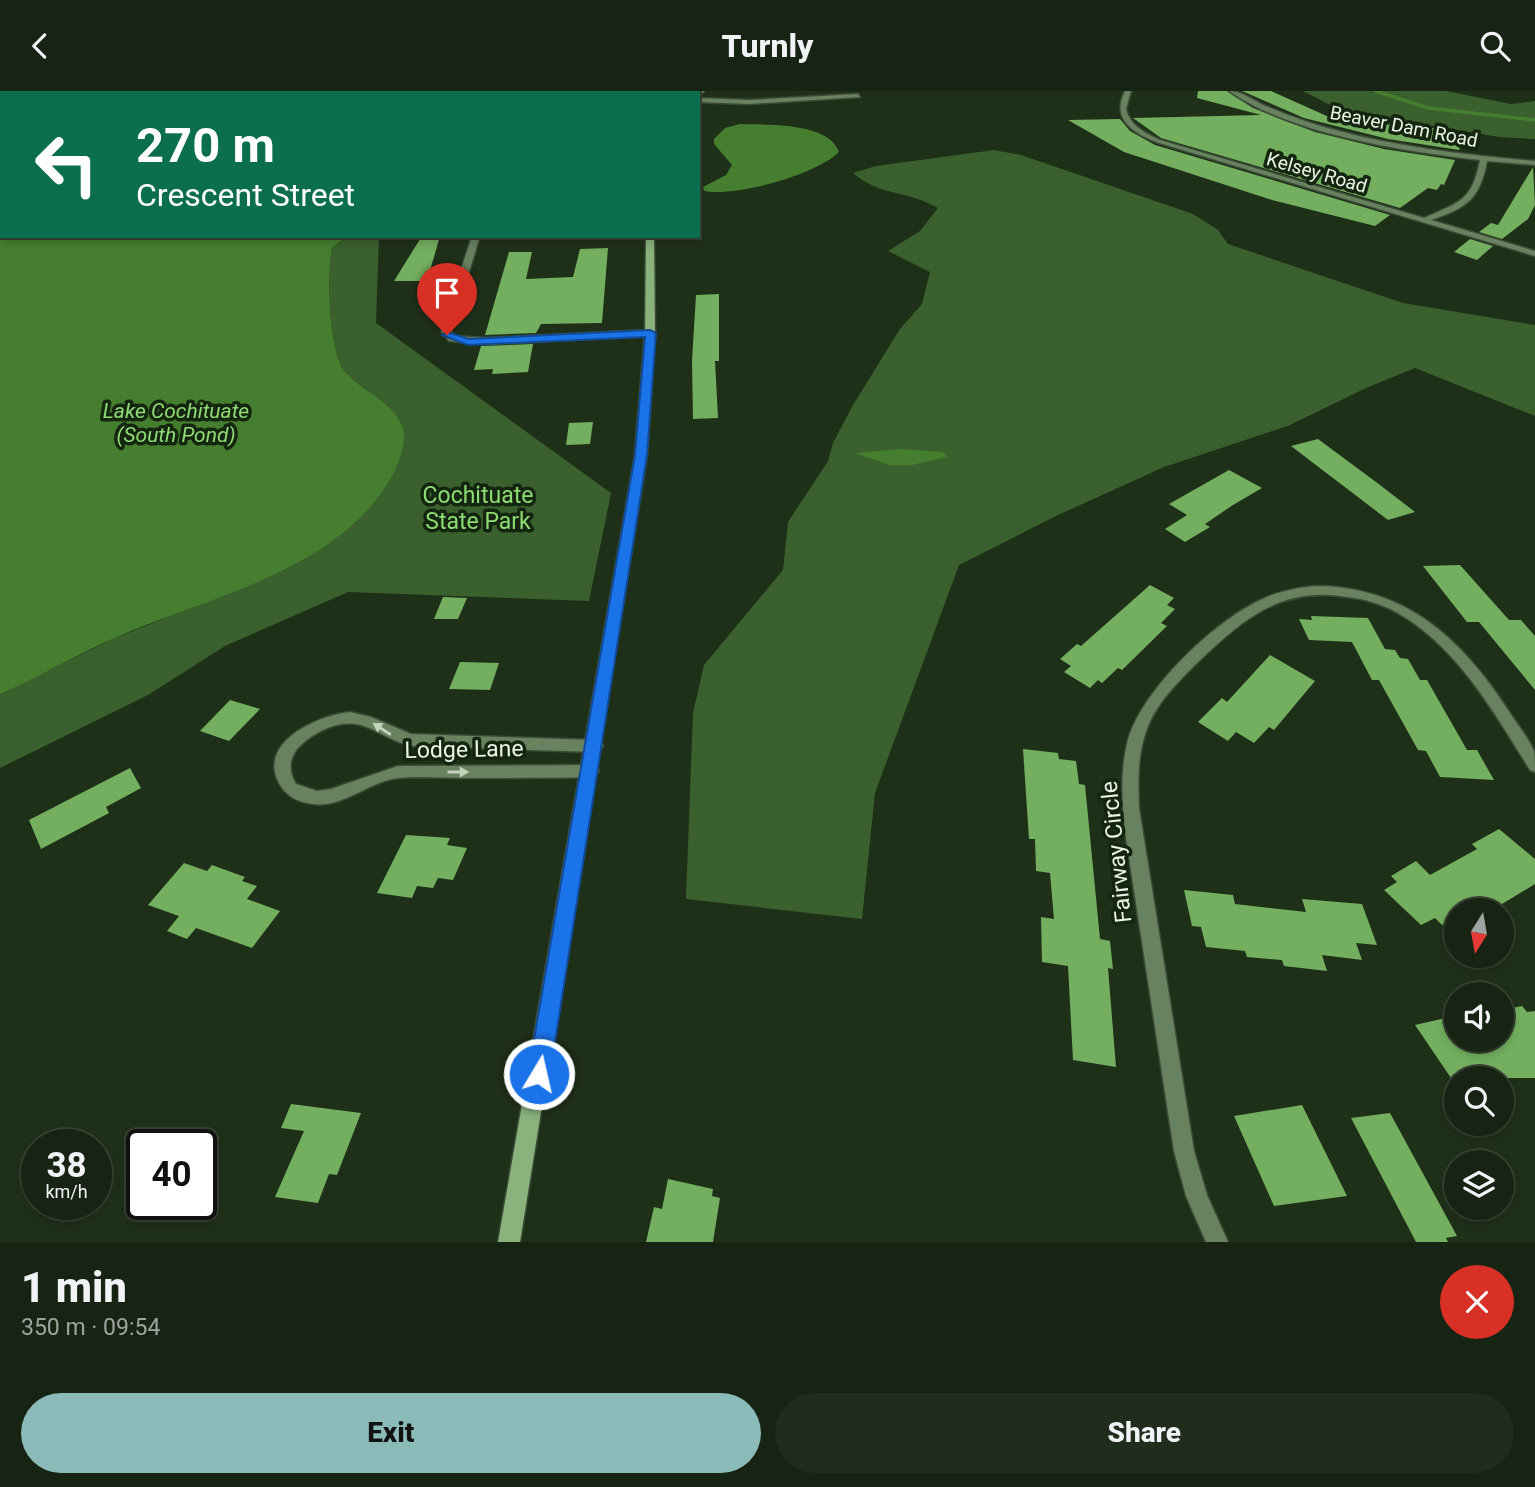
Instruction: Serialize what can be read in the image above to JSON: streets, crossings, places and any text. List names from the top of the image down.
{
  "streets": {
    "street": [
      "Beaver Dam Road",
      "Kelsey Road",
      "Lodge Lane",
      "Fairway Circle"
    ]
  },
  "water": ["Lake Cochituate (South Pond)"],
  "parks": ["Cochituate State Park"],
  "north": "bottom",
  "page": {
    "header": "Turnly",
    "turn": ["270 m", "Crescent Street"],
    "speed": "38 km/h",
    "limit": "40",
    "heading": ["1 min", "350 m · 09:54"],
    "buttons": ["Exit", "Share"]
  }
}
